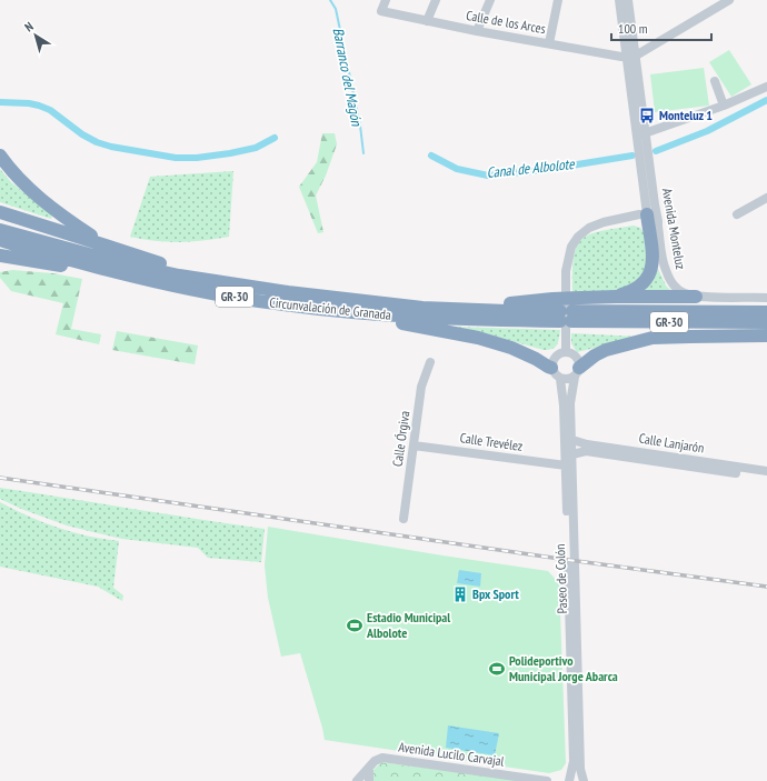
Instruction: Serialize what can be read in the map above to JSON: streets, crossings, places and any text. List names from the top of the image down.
{
  "streets": {
    "highway": ["GR-30", "Circunvalación de Granada"],
    "street": [
      "Calle de los Arces",
      "Avenida Monteluz",
      "Calle Órgiva",
      "Calle Trevélez",
      "Calle Lanjarón",
      "Paseo de Colón",
      "Avenida Lucilo Carvajal"
    ]
  },
  "crossings": [
    ["Calle de los Arces", "Avenida Monteluz"],
    ["Calle Órgiva", "Calle Trevélez"],
    ["Calle Trevélez", "Paseo de Colón"],
    ["Calle Lanjarón", "Paseo de Colón"]
  ],
  "water": ["Barranco del Magón", "Canal de Albolote"],
  "places": {
    "bus stop": ["Monteluz 1"],
    "building": ["Bpx Sport"],
    "sports": ["Estadio Municipal Albolote", "Polideportivo Municipal Jorge Abarca"]
  },
  "scale_bar": "100 m",
  "north": "top left"
}
